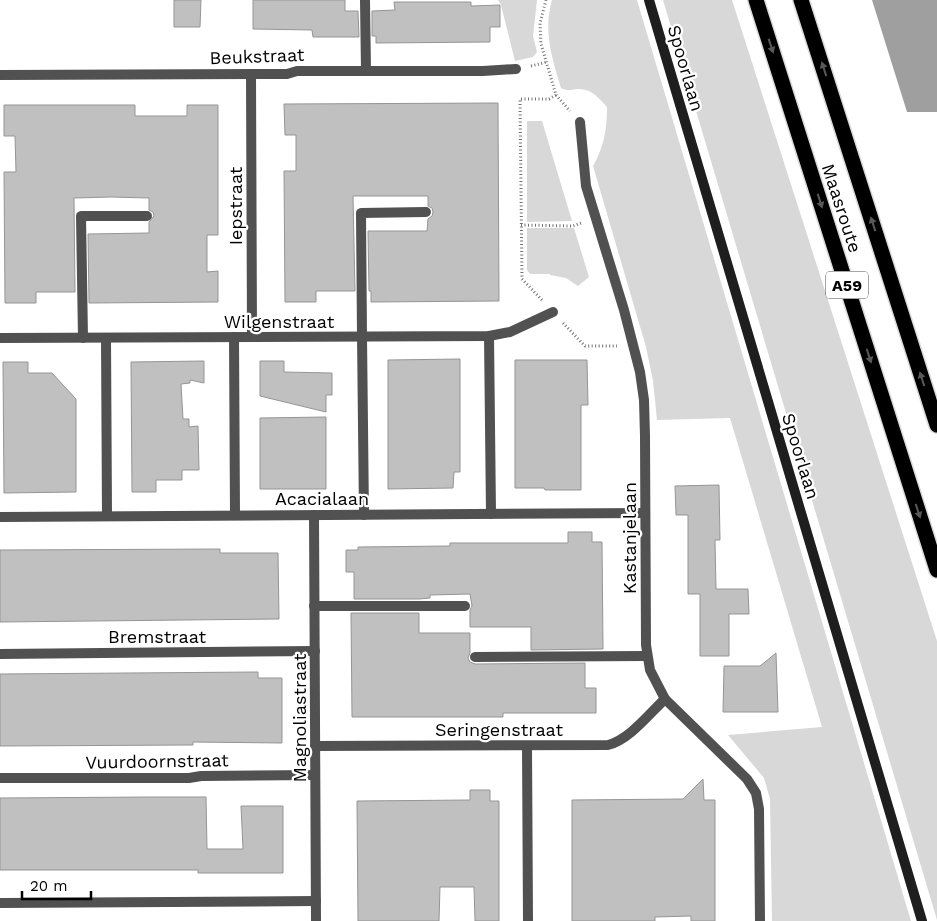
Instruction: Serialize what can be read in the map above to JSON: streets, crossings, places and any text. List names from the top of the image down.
{
  "streets": {
    "highway": ["Maasroute", "A59"],
    "main road": ["Spoorlaan"],
    "street": [
      "Beukstraat",
      "Iepstraat",
      "Wilgenstraat",
      "Acacialaan",
      "Kastanjelaan",
      "Bremstraat",
      "Magnoliastraat",
      "Seringenstraat",
      "Vuurdoornstraat"
    ]
  },
  "crossings": [
    ["Beukstraat", "Iepstraat"],
    ["Iepstraat", "Wilgenstraat"],
    ["Acacialaan", "Kastanjelaan"],
    ["Acacialaan", "Magnoliastraat"],
    ["Kastanjelaan", "Seringenstraat"],
    ["Bremstraat", "Magnoliastraat"],
    ["Magnoliastraat", "Seringenstraat"],
    ["Magnoliastraat", "Vuurdoornstraat"]
  ],
  "scale_bar": "20 m"
}
